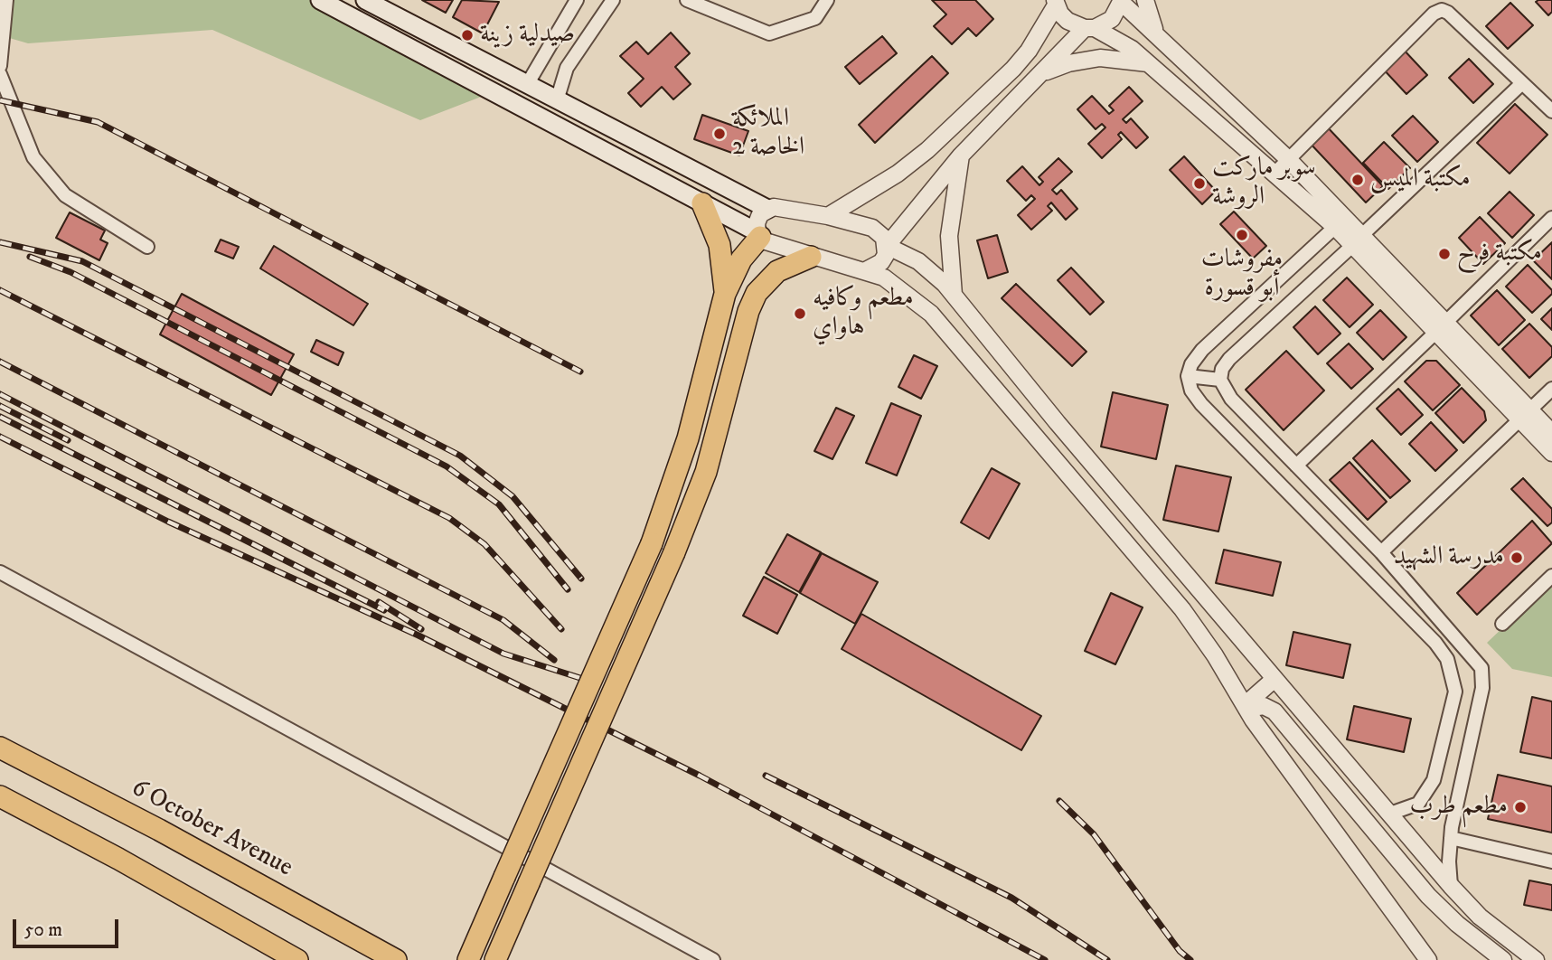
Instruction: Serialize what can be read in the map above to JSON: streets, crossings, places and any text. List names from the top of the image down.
{
  "streets": {
    "main road": ["6 October Avenue"]
  },
  "places": [
    "صيدلية زينة",
    "الملائكة الخاصة 2",
    "مكتبة الميس",
    "سوبر ماركت الروشة",
    "مفروشات أبو قسورة",
    "مكتبة فرح",
    "مطعم وكافيه هاواي",
    "مدرسة الشهيد",
    "مطعم طرب"
  ],
  "scale_bar": "50 m"
}
